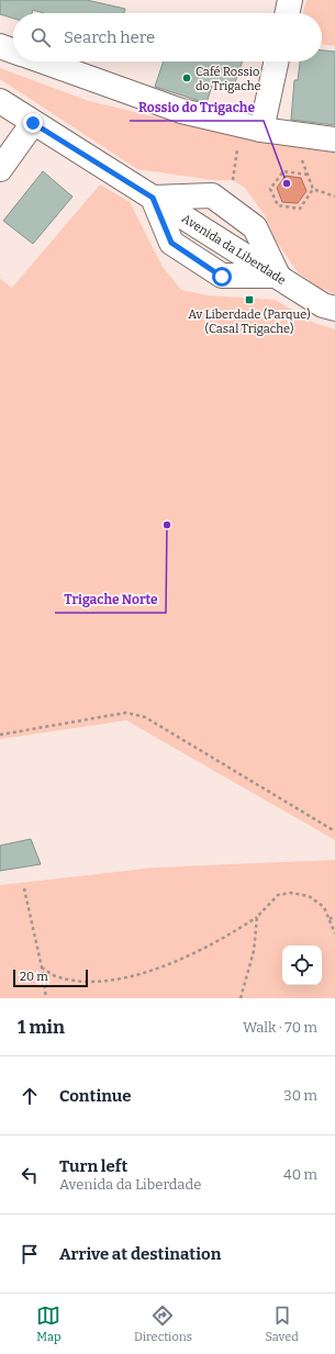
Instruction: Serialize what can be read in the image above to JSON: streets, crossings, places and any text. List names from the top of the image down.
{
  "streets": {
    "street": ["Avenida da Liberdade"]
  },
  "places": {
    "other": ["Café Rossio do Trigache", "Rossio do Trigache", "Trigache Norte"],
    "transit": ["Av Liberdade (Parque) (Casal Trigache)"]
  },
  "scale_bar": "20 m",
  "page": {
    "search": "Search here",
    "scale": "20 m",
    "heading": ["1 min", "Walk · 70 m"],
    "list": [
      ["Continue", "30 m"],
      ["Turn left", "Avenida da Liberdade", "40 m"],
      "Arrive at destination"
    ],
    "nav": ["Map", "Directions", "Saved"]
  }
}
